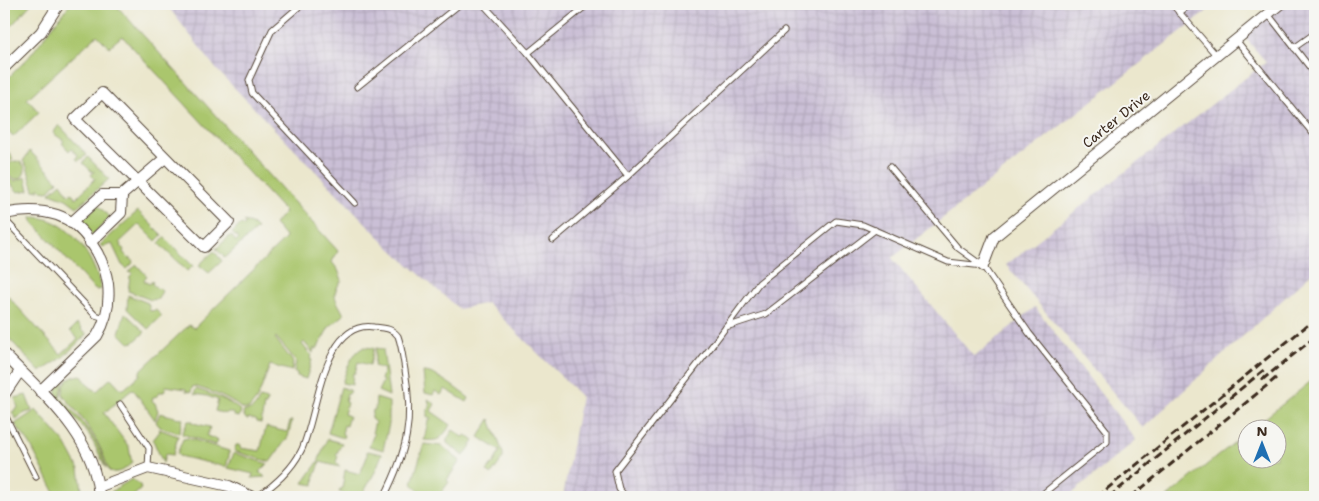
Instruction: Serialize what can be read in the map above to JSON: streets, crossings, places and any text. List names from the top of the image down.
{
  "streets": {
    "street": ["Carter Drive"]
  },
  "north": "top"
}
